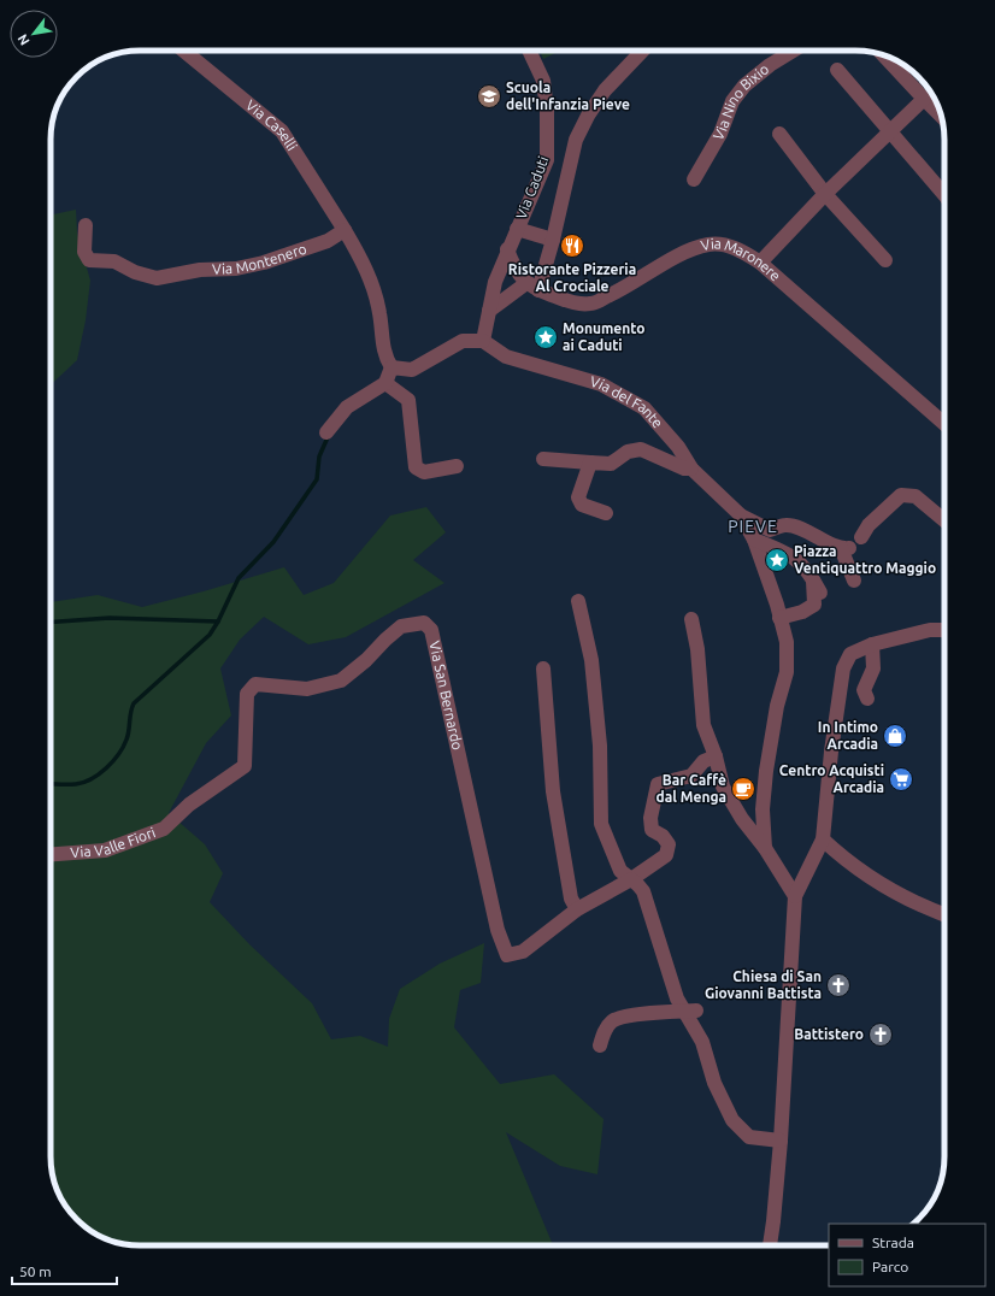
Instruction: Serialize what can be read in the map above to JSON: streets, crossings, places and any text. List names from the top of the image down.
{
  "streets": {
    "street": [
      "Via Nino Bixio",
      "Via Caselli",
      "Via Caduti",
      "Via Montenero",
      "Via Maronere",
      "Via del Fante",
      "Via San Bernardo",
      "Via Valle Fiori"
    ]
  },
  "crossings": [
    ["Via Caselli", "Via Montenero"],
    ["Via San Bernardo", "Via Valle Fiori"]
  ],
  "districts": ["PIEVE"],
  "places": {
    "school or university": ["Scuola dell'Infanzia Pieve"],
    "restaurant": ["Ristorante Pizzeria Al Crociale"],
    "place": ["Monumento ai Caduti", "Piazza Ventiquattro Maggio"],
    "shop": ["In Intimo Arcadia"],
    "supermarket": ["Centro Acquisti Arcadia"],
    "cafe": ["Bar Caffè dal Menga"],
    "church": ["Chiesa di San Giovanni Battista", "Battistero"]
  },
  "legend": ["Strada", "Parco"],
  "scale_bar": "50 m",
  "north": "bottom left"
}
